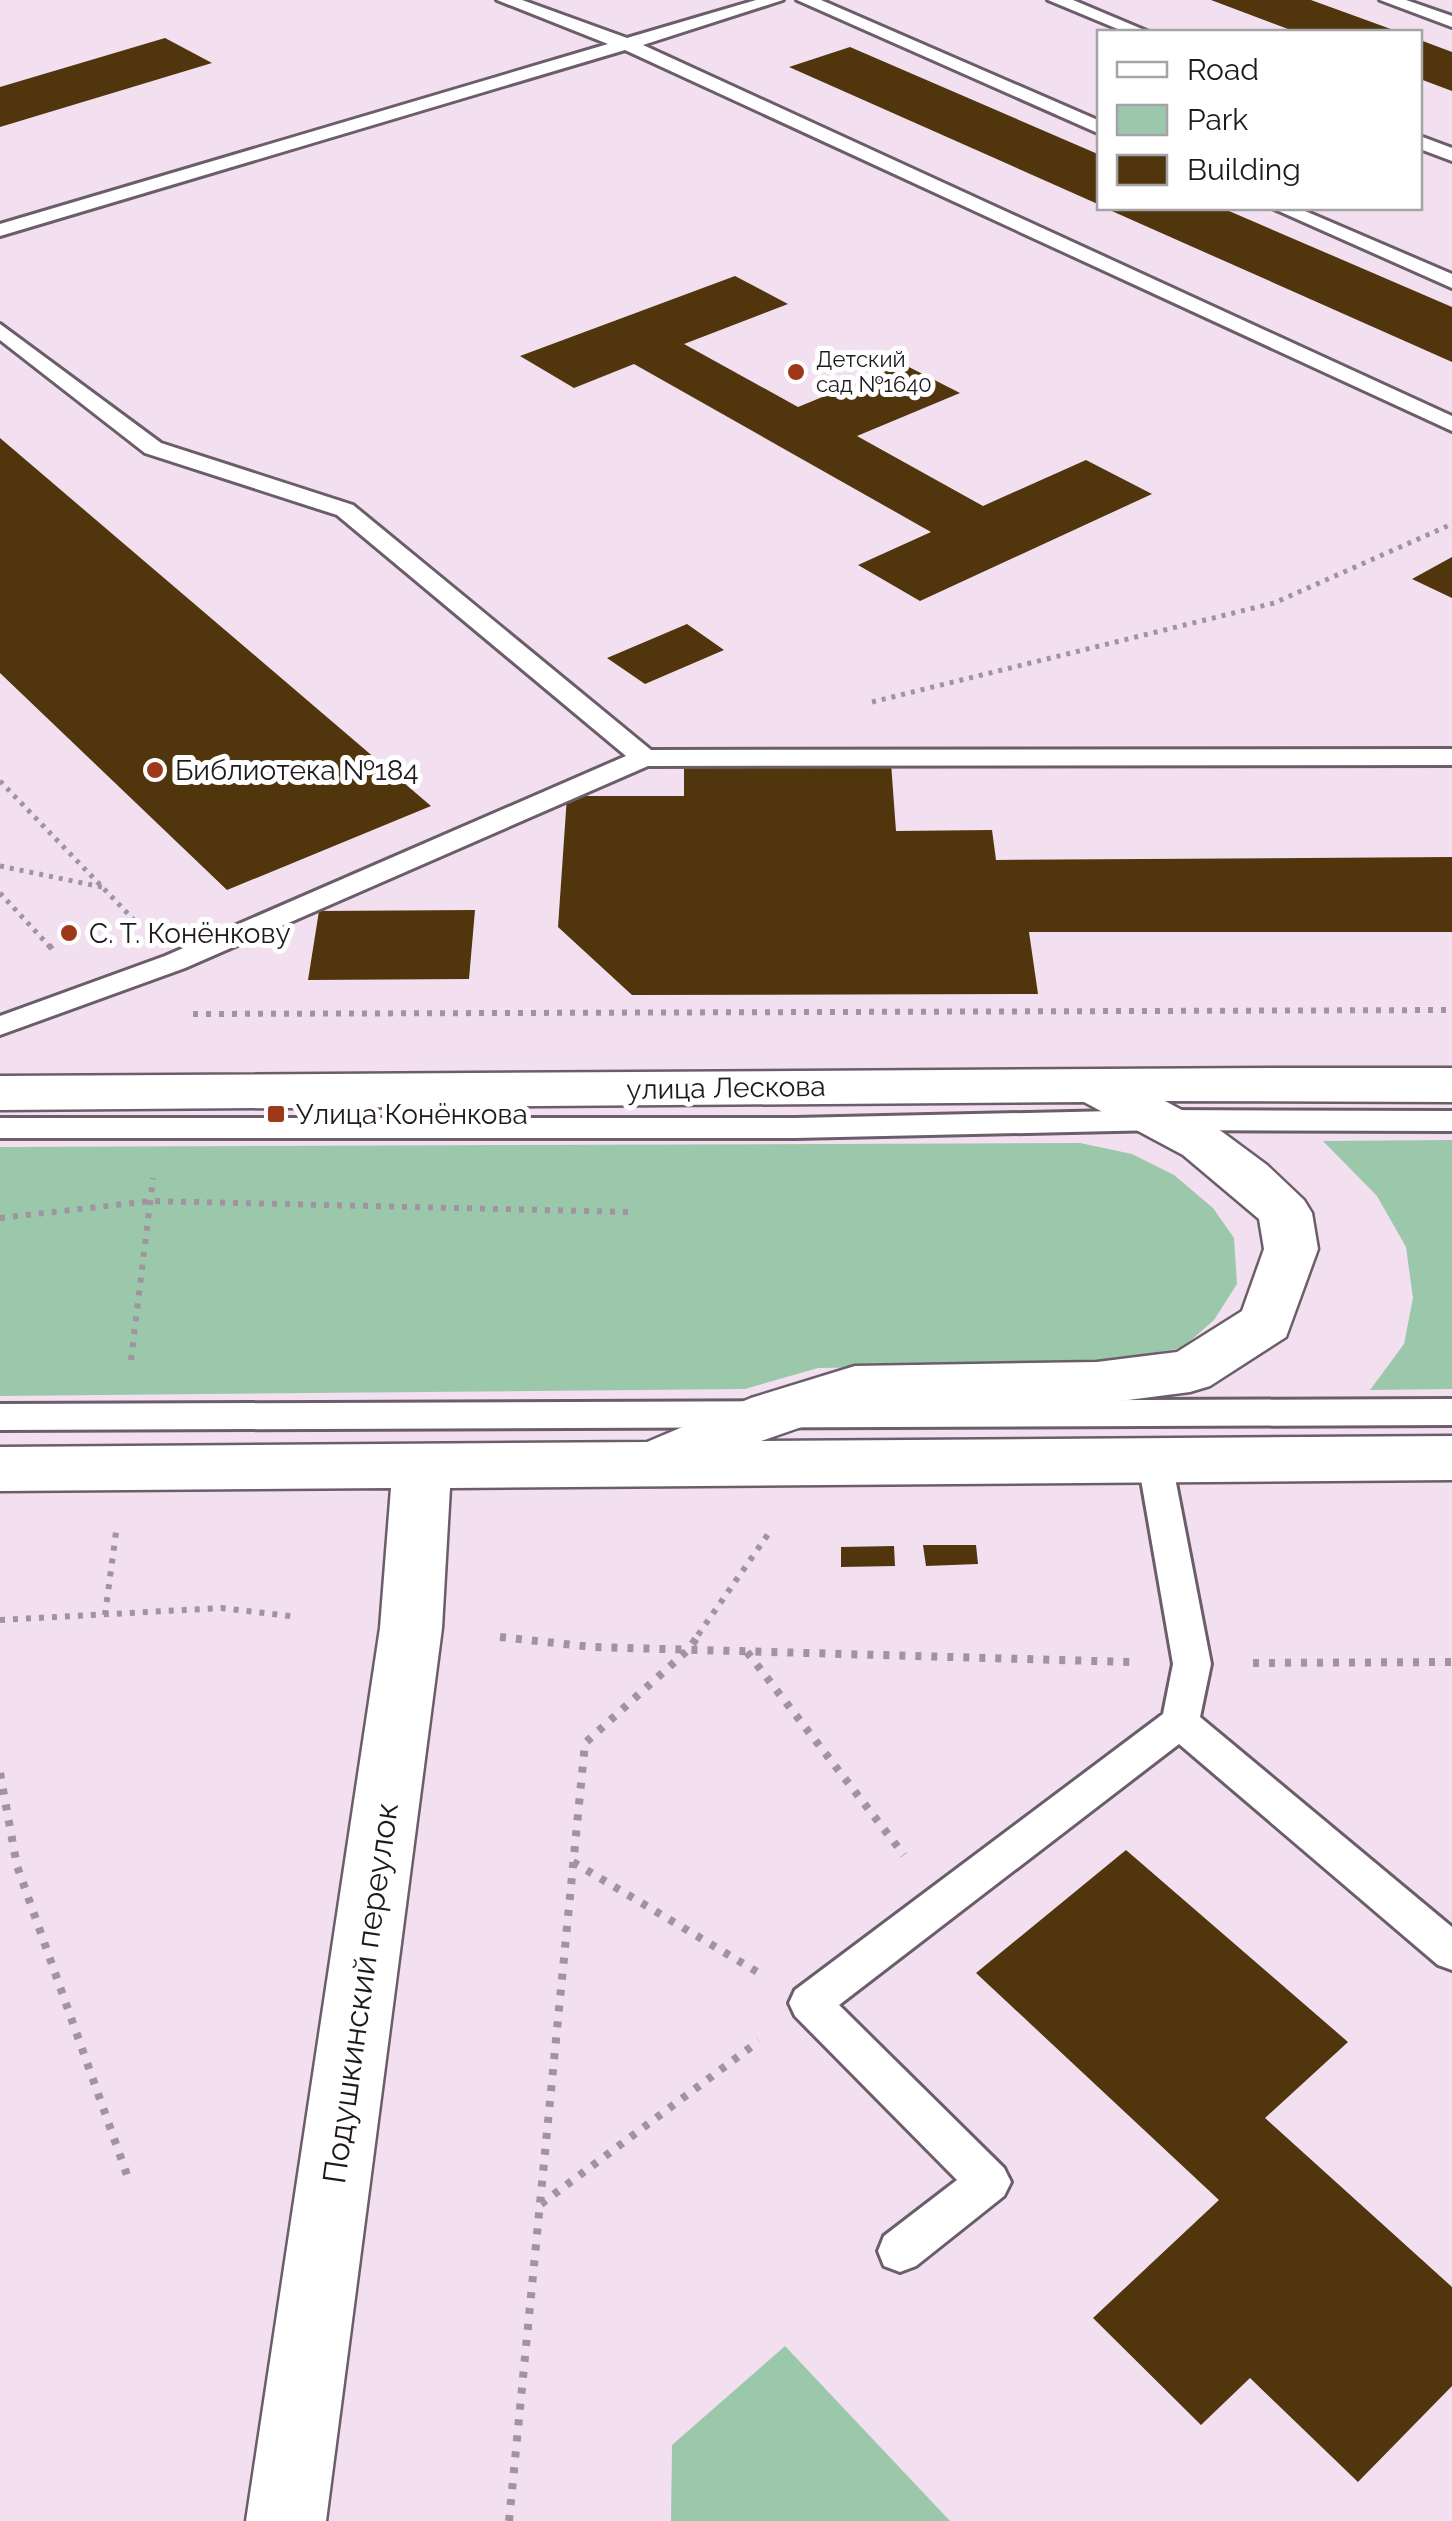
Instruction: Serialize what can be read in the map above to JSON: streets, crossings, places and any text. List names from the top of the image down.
{
  "streets": {
    "main road": ["улица Лескова", "Подушкинский переулок"]
  },
  "places": {
    "other": ["Детский сад №1640", "Библиотека №184", "С. Т. Конёнкову"],
    "transit": ["Улица Конёнкова"]
  },
  "legend": ["Road", "Park", "Building"]
}
